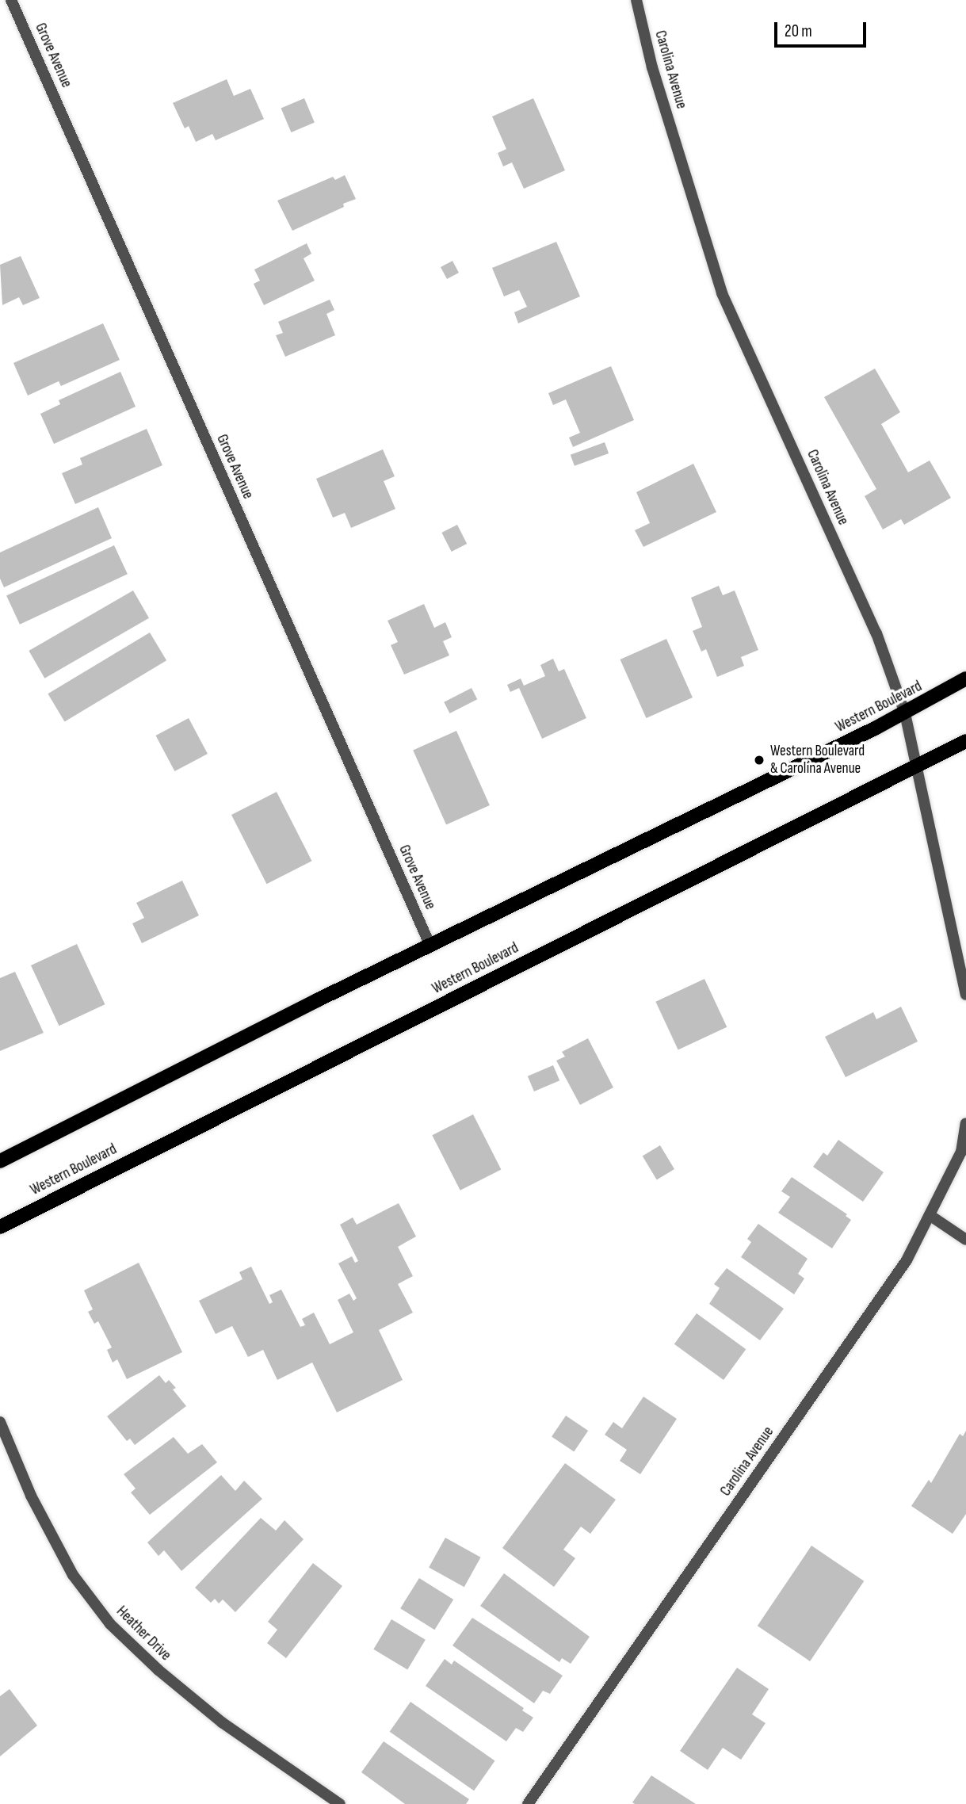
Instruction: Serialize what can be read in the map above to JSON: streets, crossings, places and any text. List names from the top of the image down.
{
  "streets": {
    "main road": ["Western Boulevard"],
    "street": ["Grove Avenue", "Carolina Avenue", "Heather Drive"]
  },
  "crossings": [
    ["Grove Avenue", "Western Boulevard"],
    ["Carolina Avenue", "Western Boulevard"]
  ],
  "places": ["Western Boulevard & Carolina Avenue"],
  "scale_bar": "20 m"
}
